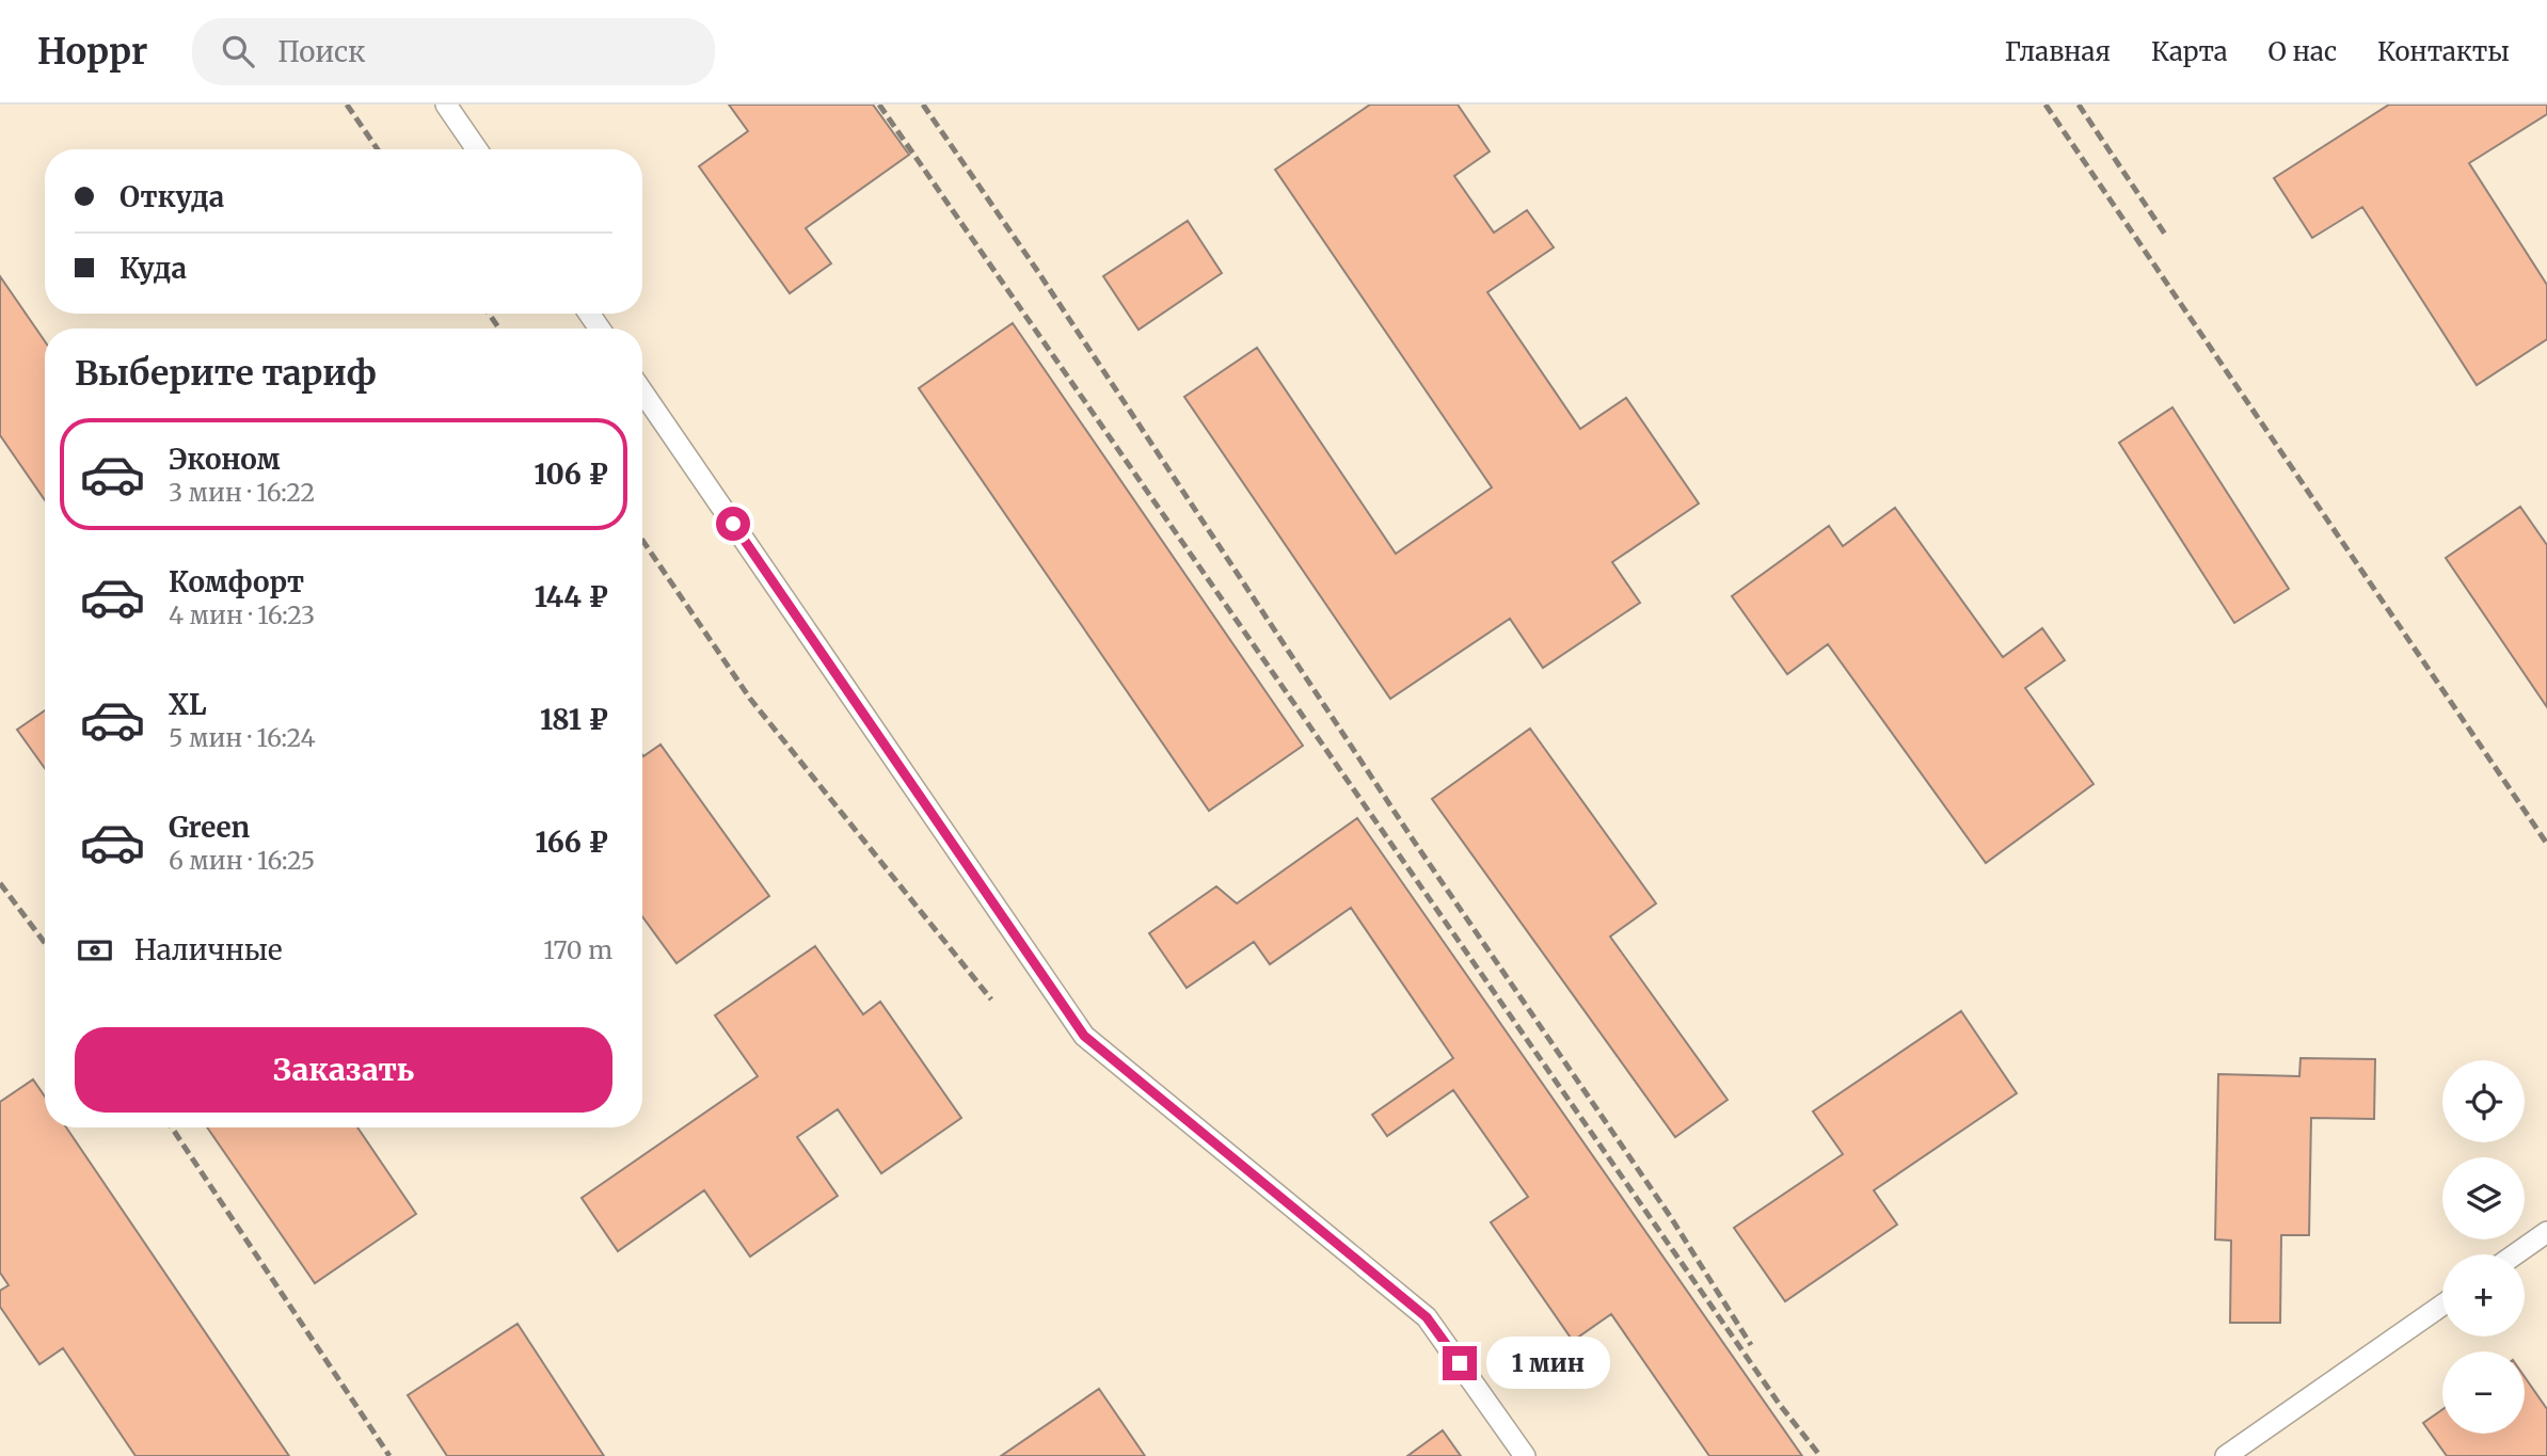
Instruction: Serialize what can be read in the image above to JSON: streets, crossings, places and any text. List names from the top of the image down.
{
  "page": {
    "header": "Hoppr",
    "search": "Поиск",
    "nav": [
      "Главная",
      "Карта",
      "О нас",
      "Контакты"
    ],
    "banner": ["Откуда", "Куда"],
    "heading": "Выберите тариф",
    "list": [
      {
        "name": "Эконом",
        "note": "3 мин · 16:22",
        "value": "106 ₽"
      },
      {
        "name": "Комфорт",
        "note": "4 мин · 16:23",
        "value": "144 ₽"
      },
      {
        "name": "XL",
        "note": "5 мин · 16:24",
        "value": "181 ₽"
      },
      {
        "name": "Green",
        "note": "6 мин · 16:25",
        "value": "166 ₽"
      }
    ],
    "pay": ["Наличные", "170 m"],
    "buttons": "Заказать",
    "map_buttons": ["+", "−"],
    "bubble": "1 мин"
  }
}
